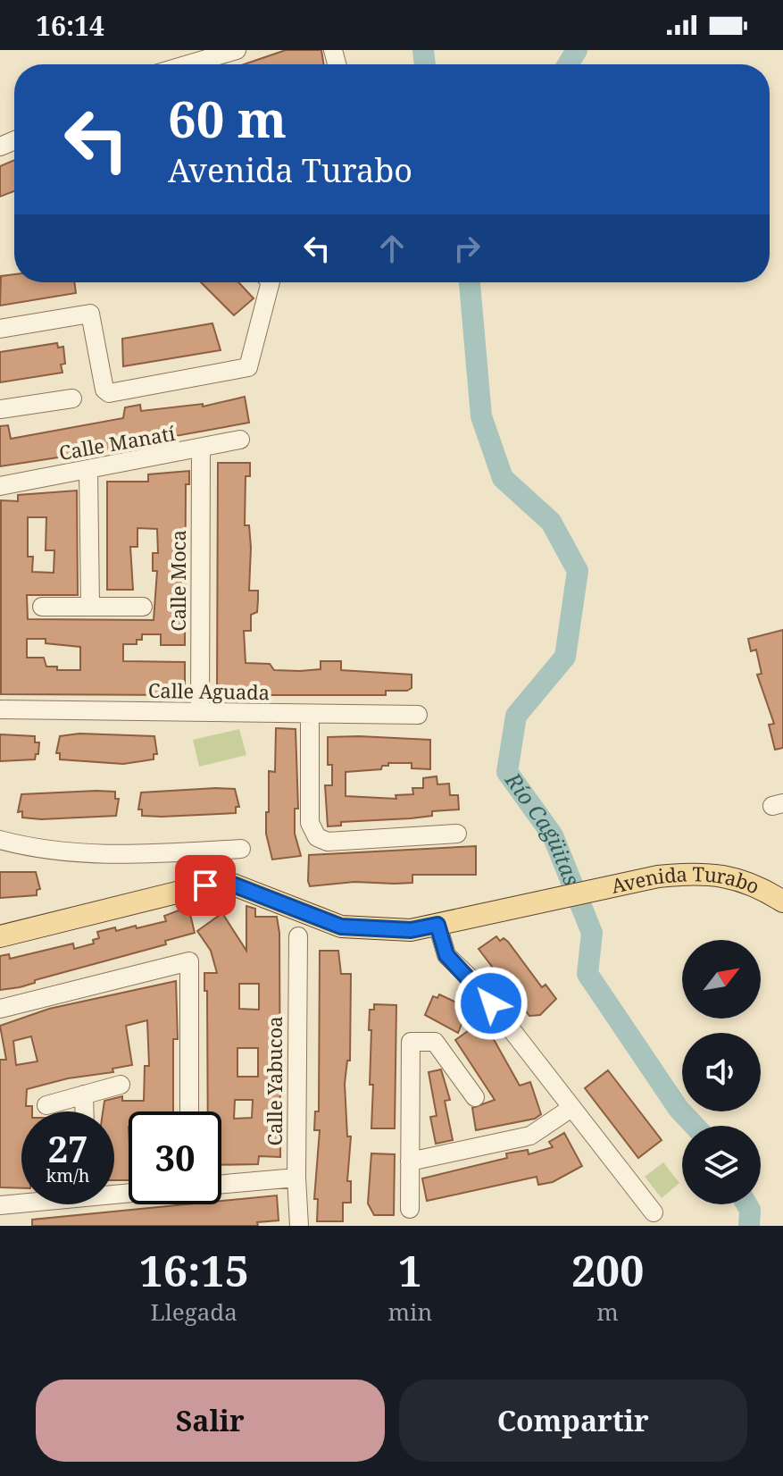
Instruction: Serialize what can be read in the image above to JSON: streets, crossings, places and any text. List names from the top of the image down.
{
  "streets": {
    "main road": ["Avenida Turabo"],
    "street": [
      "Calle Manatí",
      "Calle Moca",
      "Calle Aguada",
      "Calle Yabucoa"
    ]
  },
  "crossings": [
    ["Calle Manatí", "Calle Moca"],
    ["Calle Moca", "Calle Aguada"]
  ],
  "water": ["Río Cagüitas"],
  "north": "top right",
  "page": {
    "status": "16:14",
    "turn": ["60 m", "Avenida Turabo"],
    "speed": "27 km/h",
    "limit": "30",
    "eta": [
      "16:15",
      "Llegada",
      "1",
      "min",
      "200",
      "m"
    ],
    "buttons": ["Salir", "Compartir"]
  }
}
